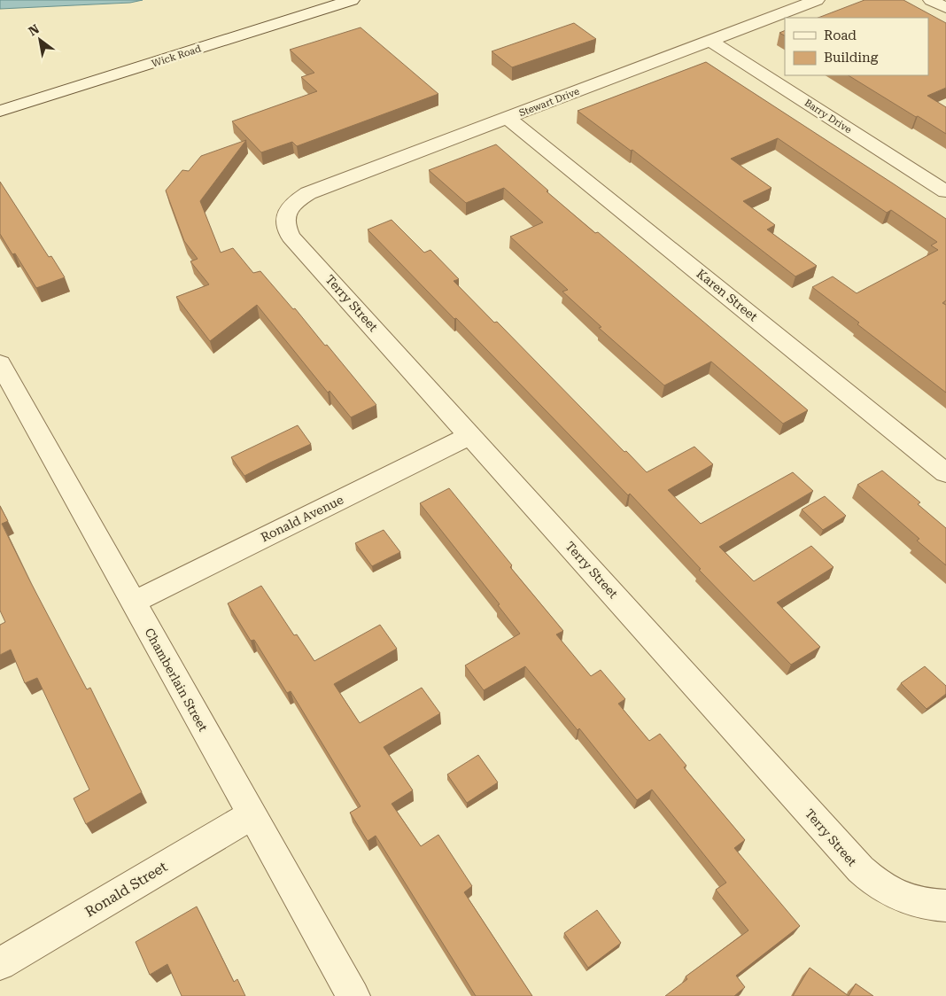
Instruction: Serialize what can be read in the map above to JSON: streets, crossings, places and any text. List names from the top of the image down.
{
  "streets": {
    "street": [
      "Wick Road",
      "Stewart Drive",
      "Barry Drive",
      "Karen Street",
      "Terry Street",
      "Ronald Avenue",
      "Chamberlain Street",
      "Ronald Street"
    ]
  },
  "crossings": [
    ["Stewart Drive", "Barry Drive"],
    ["Stewart Drive", "Karen Street"],
    ["Stewart Drive", "Terry Street"],
    ["Terry Street", "Ronald Avenue"],
    ["Ronald Avenue", "Chamberlain Street"],
    ["Chamberlain Street", "Ronald Street"]
  ],
  "legend": ["Road", "Building"],
  "north": "top left"
}
